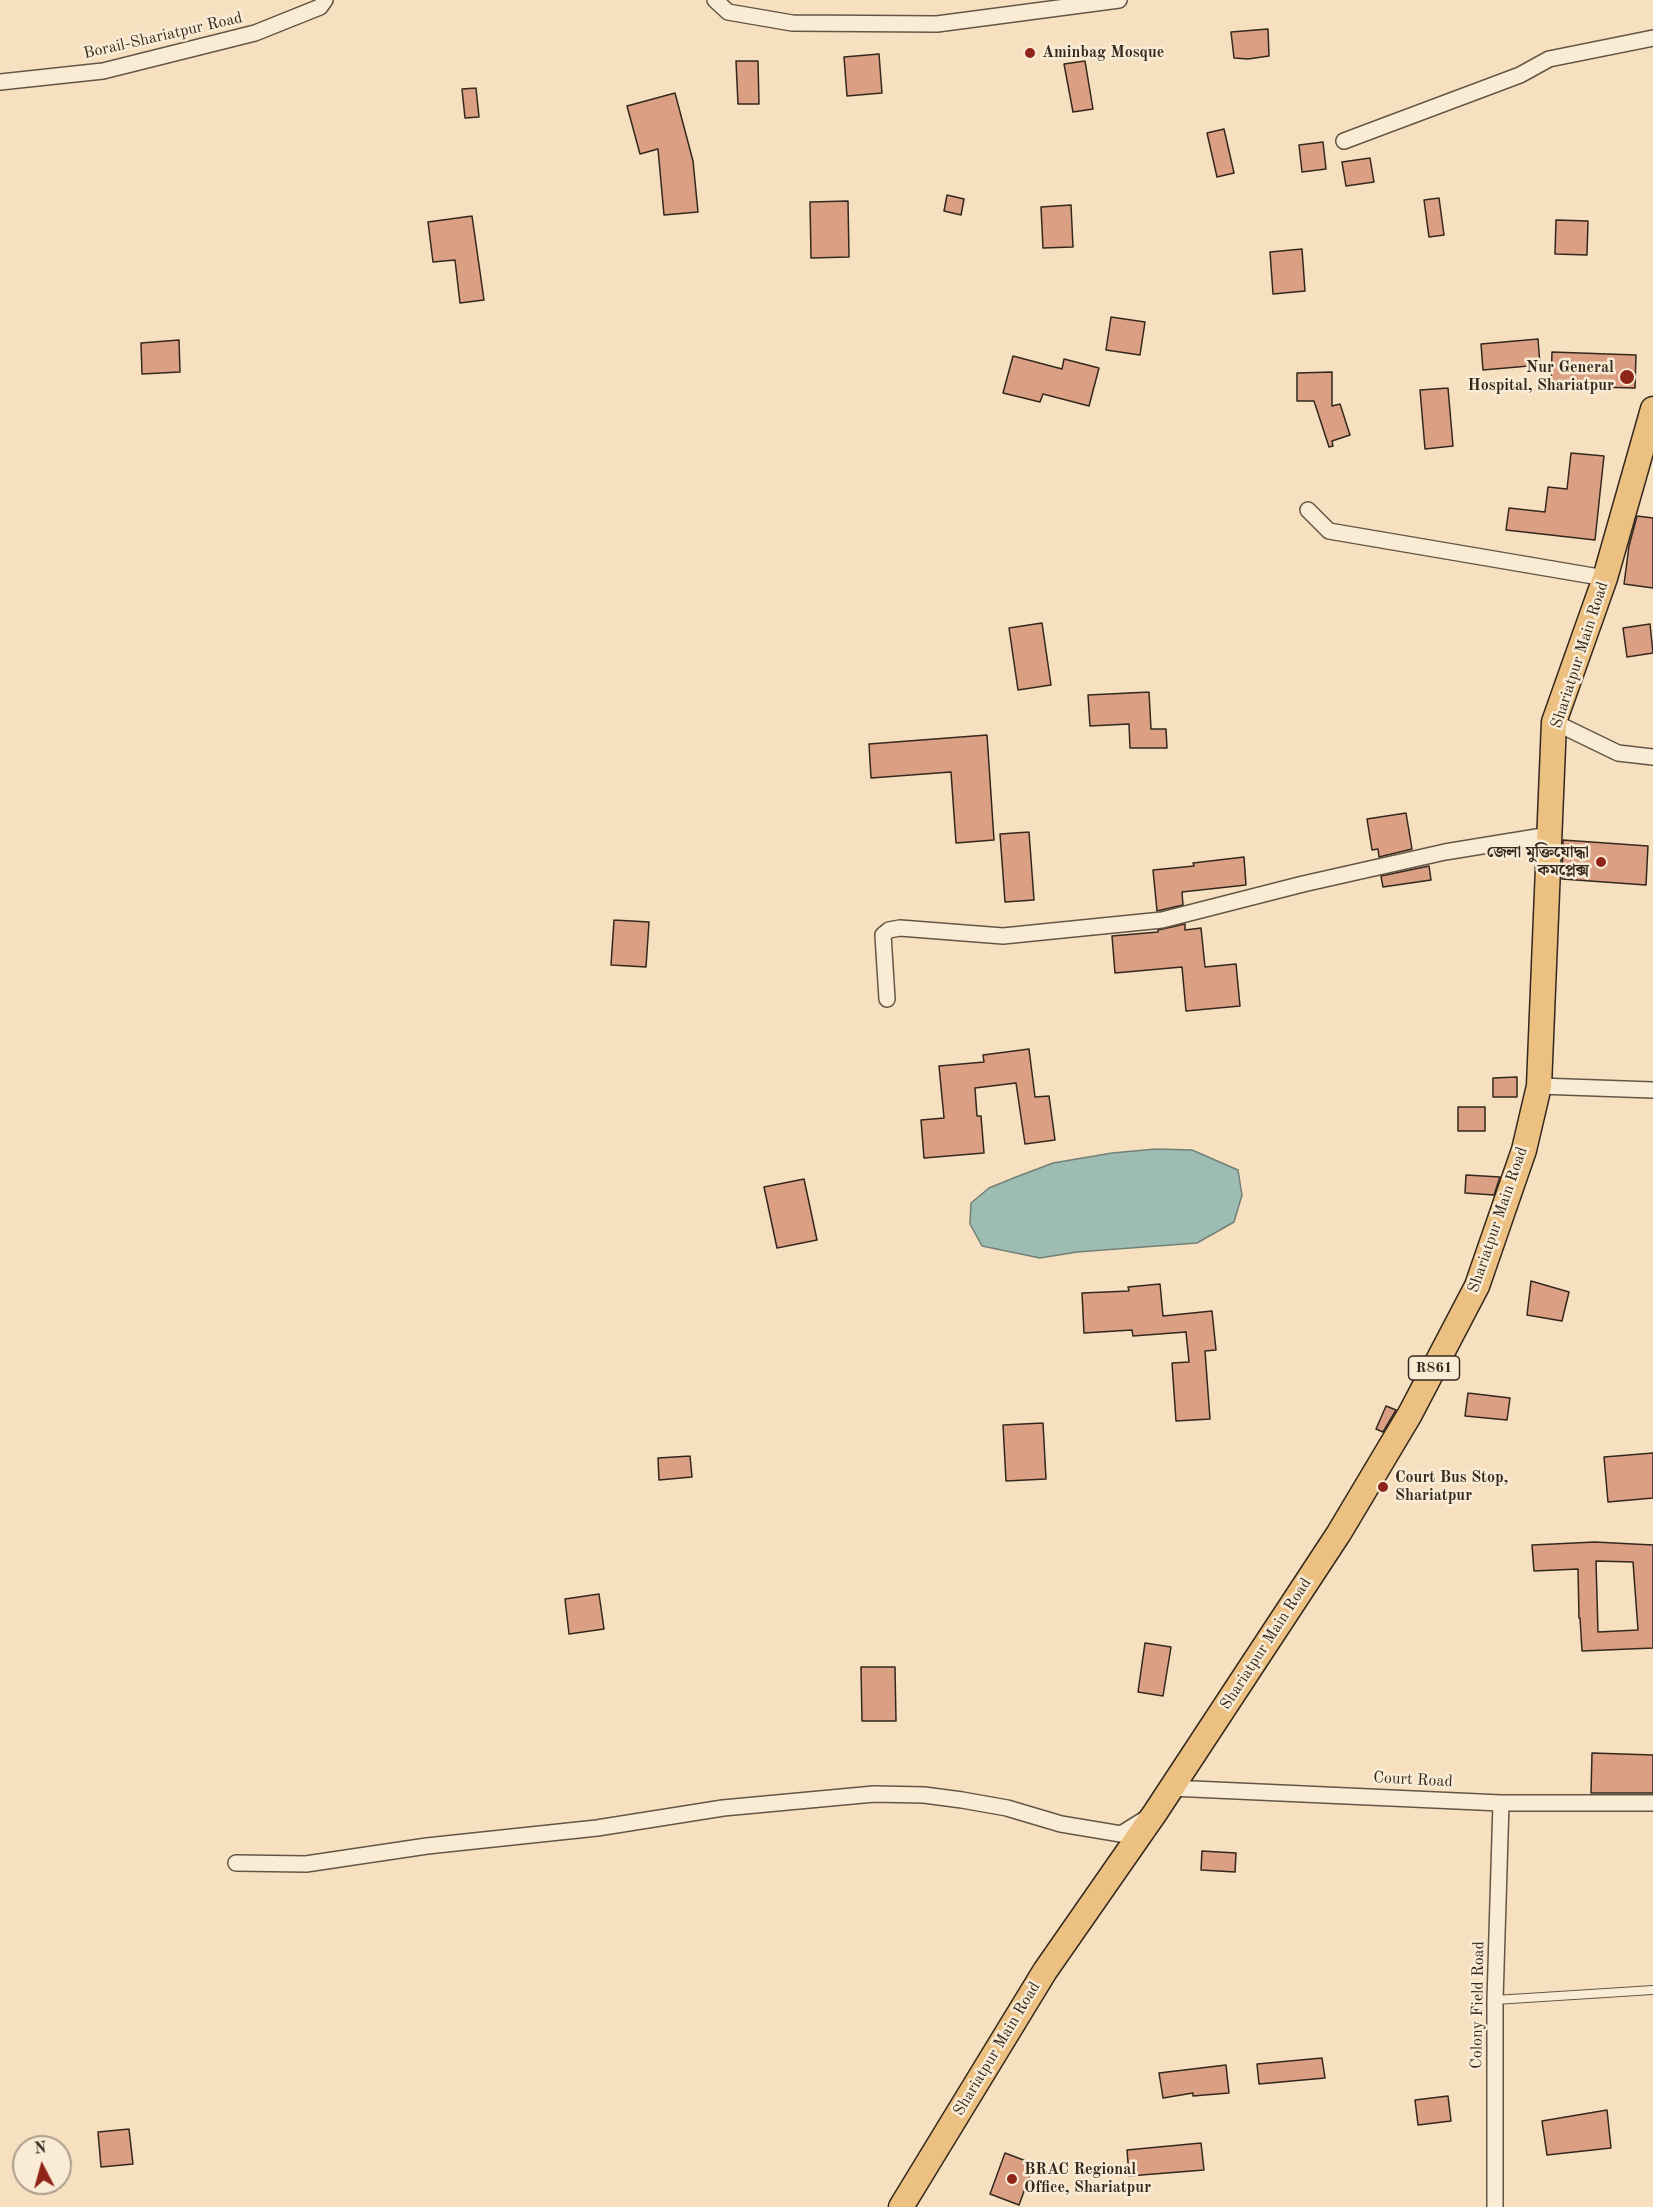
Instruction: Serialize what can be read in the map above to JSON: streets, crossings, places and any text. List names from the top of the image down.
{
  "streets": {
    "main road": ["Shariatpur Main Road", "R861"],
    "street": ["Borail-Shariatpur Road", "Court Road", "Colony Field Road"]
  },
  "crossings": [
    ["Shariatpur Main Road", "Court Road"],
    ["Court Road", "Colony Field Road"]
  ],
  "places": [
    "Aminbag Mosque",
    "Nur General Hospital, Shariatpur",
    "জেলা মুক্তিযোদ্ধা কমপ্লেক্স",
    "Court Bus Stop, Shariatpur",
    "BRAC Regional Office, Shariatpur"
  ],
  "north": "top"
}
